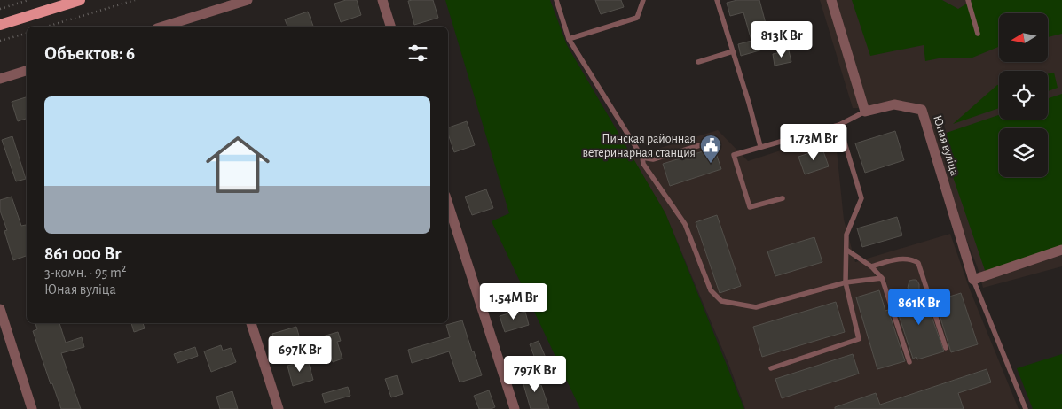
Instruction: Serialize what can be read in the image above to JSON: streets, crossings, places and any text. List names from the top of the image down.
{
  "streets": {
    "street": ["Юная вуліца"]
  },
  "places": {
    "public building": ["Пинская районная ветеринарная станция"]
  },
  "north": "left",
  "page": {
    "price": [
      "813K Br",
      "1.73M Br",
      "1.54M Br",
      "861K Br",
      "697K Br",
      "797K Br"
    ],
    "heading": "Объектов: 6",
    "list": [
      {
        "name": "861 000 Br",
        "note": "3-комн. · 95 m² · Юная вуліца"
      }
    ]
  }
}
